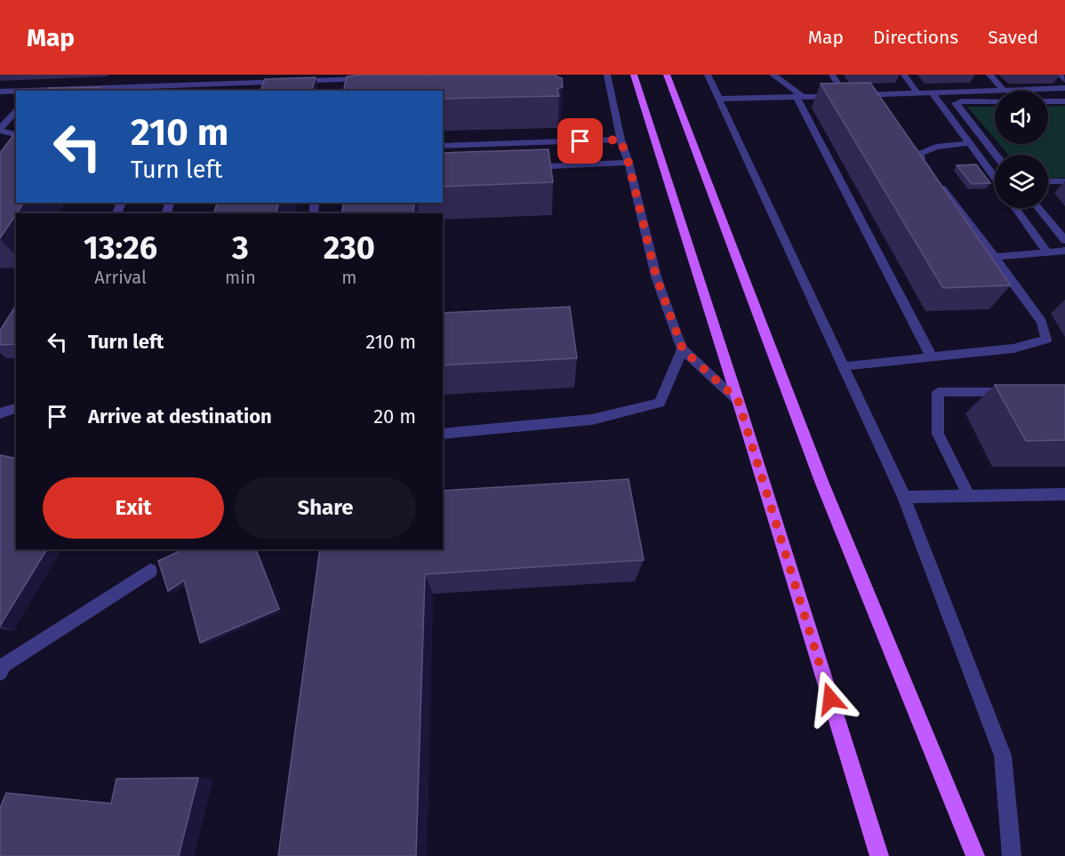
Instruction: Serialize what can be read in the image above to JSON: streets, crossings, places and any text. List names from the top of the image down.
{
  "page": {
    "header": "Map",
    "nav": ["Map", "Directions", "Saved"],
    "turn": ["210 m", "Turn left"],
    "eta": [
      "13:26",
      "Arrival",
      "3",
      "min",
      "230",
      "m"
    ],
    "list": [
      {
        "name": "Turn left",
        "value": "210 m"
      },
      {
        "name": "Arrive at destination",
        "value": "20 m"
      }
    ],
    "buttons": ["Exit", "Share"]
  }
}
